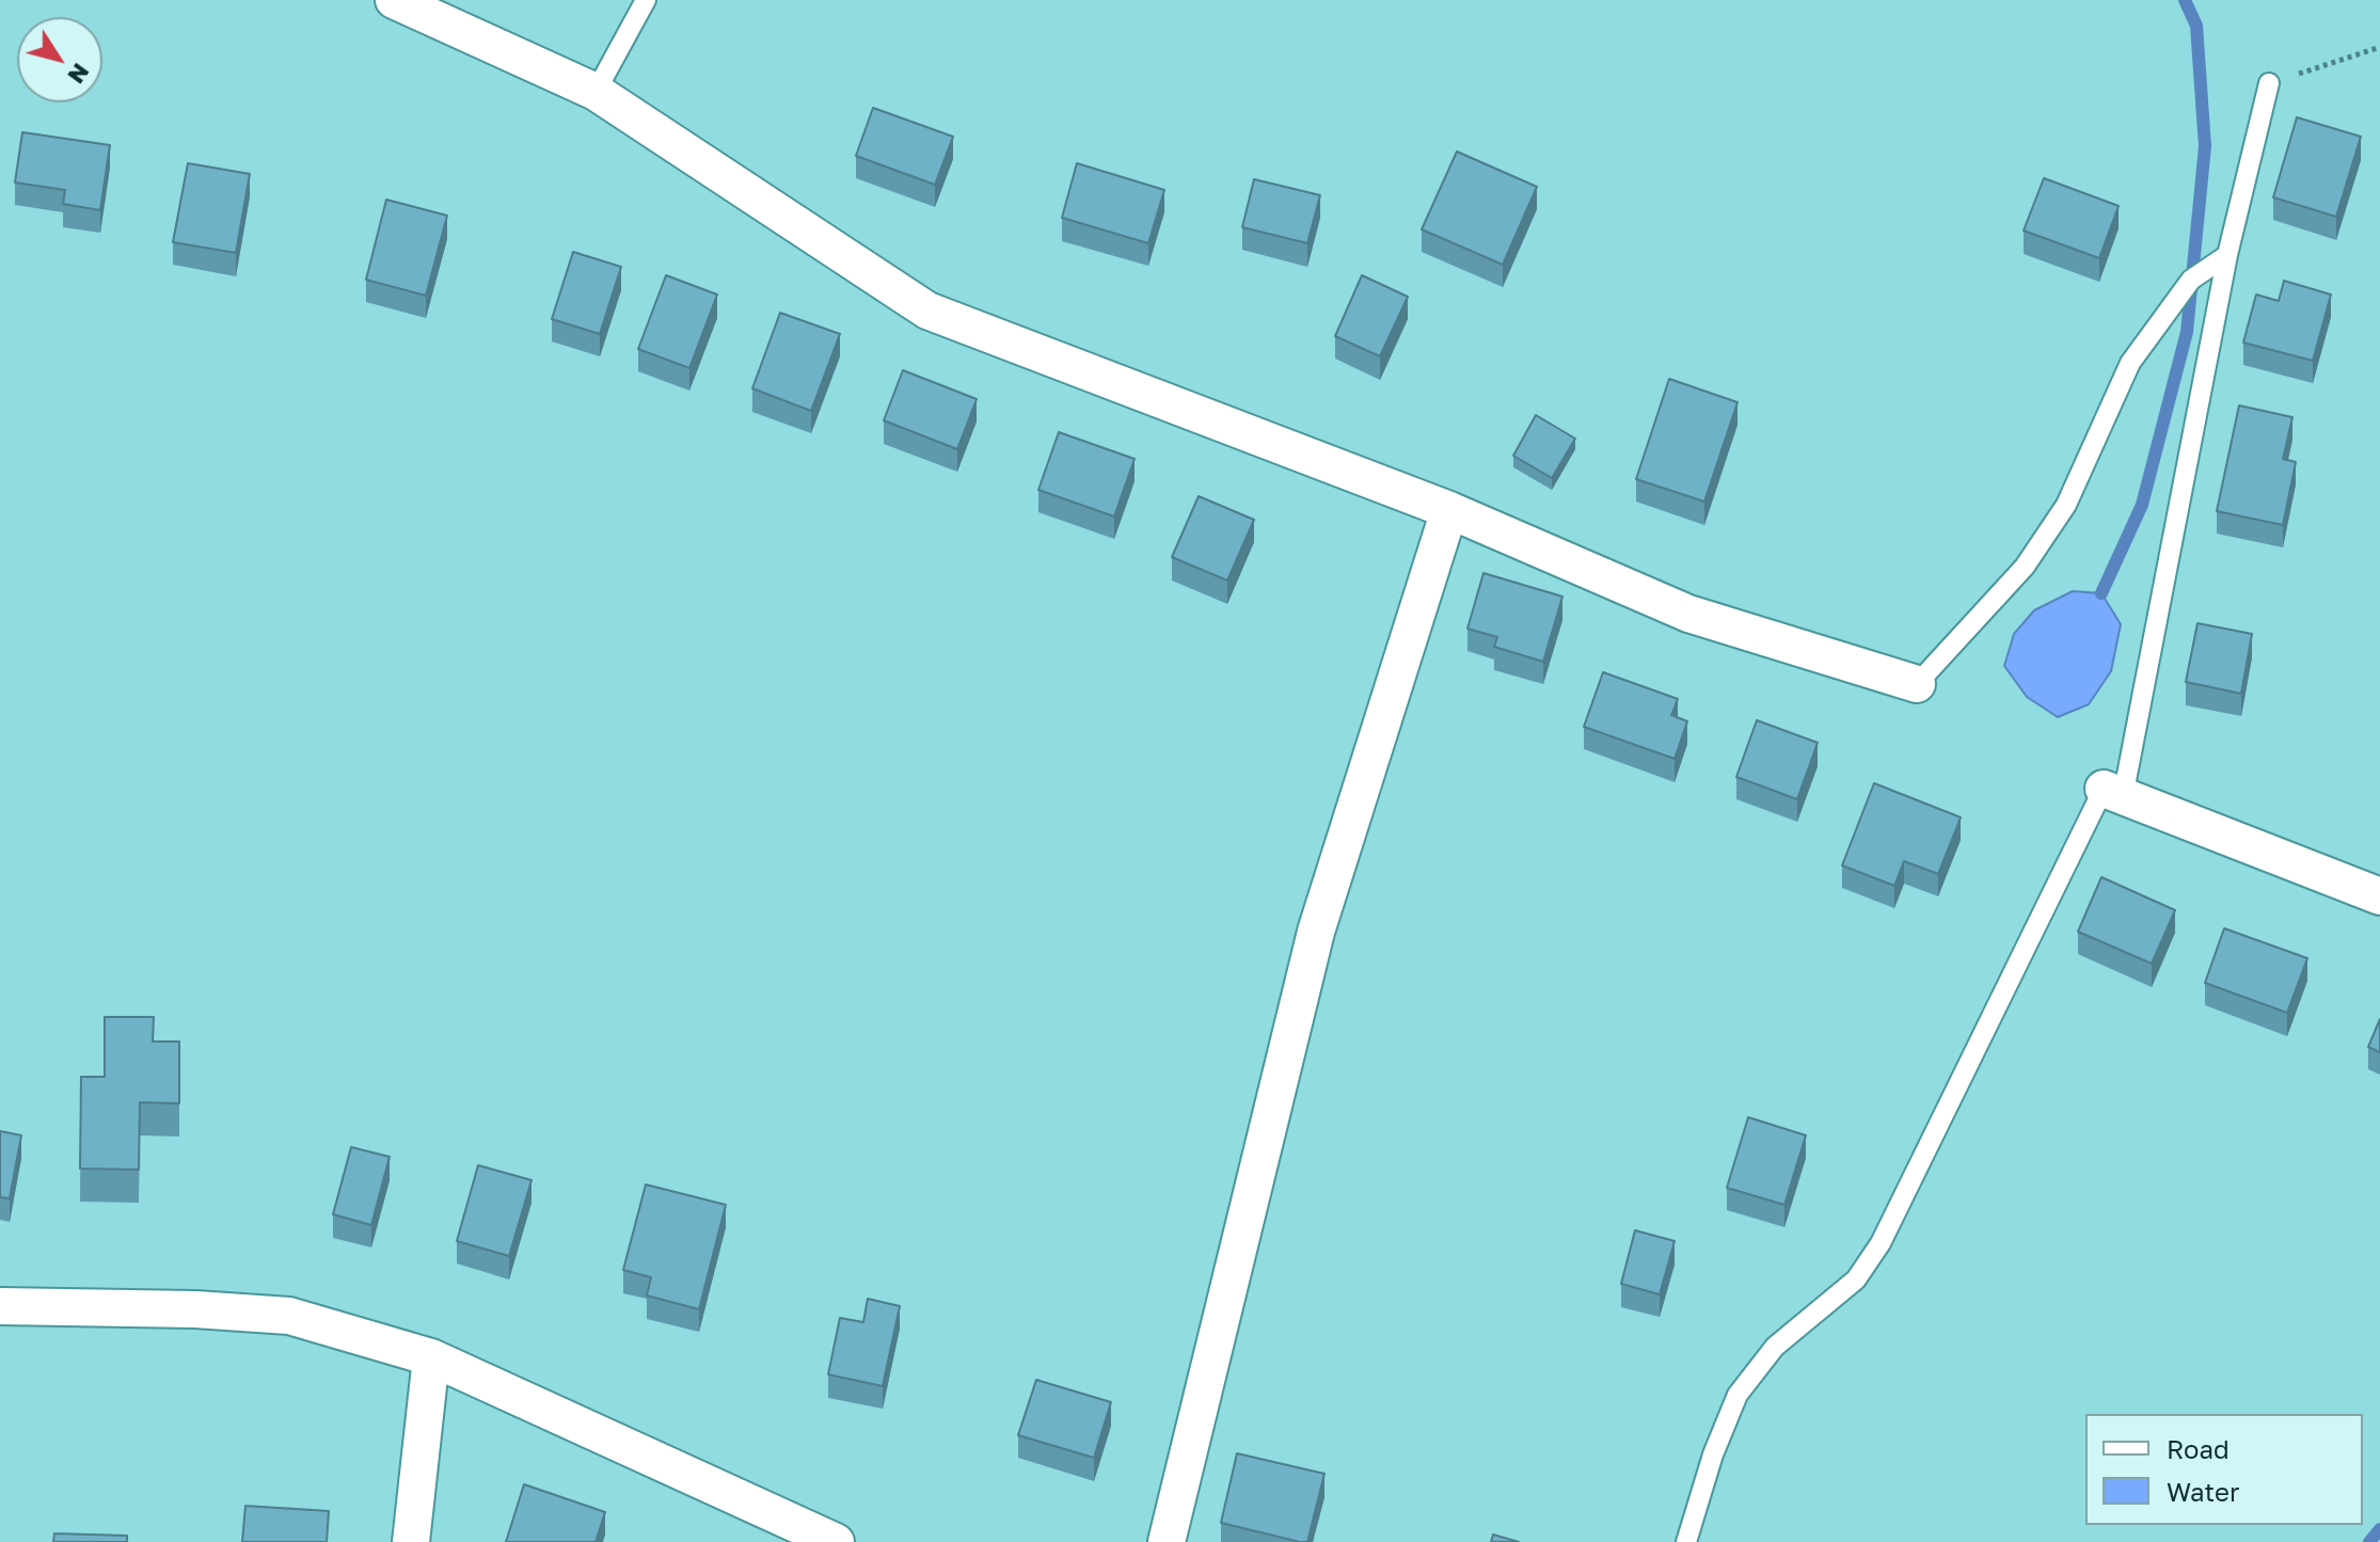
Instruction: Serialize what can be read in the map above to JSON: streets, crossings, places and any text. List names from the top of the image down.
{
  "legend": ["Road", "Water"],
  "north": "bottom right"
}
